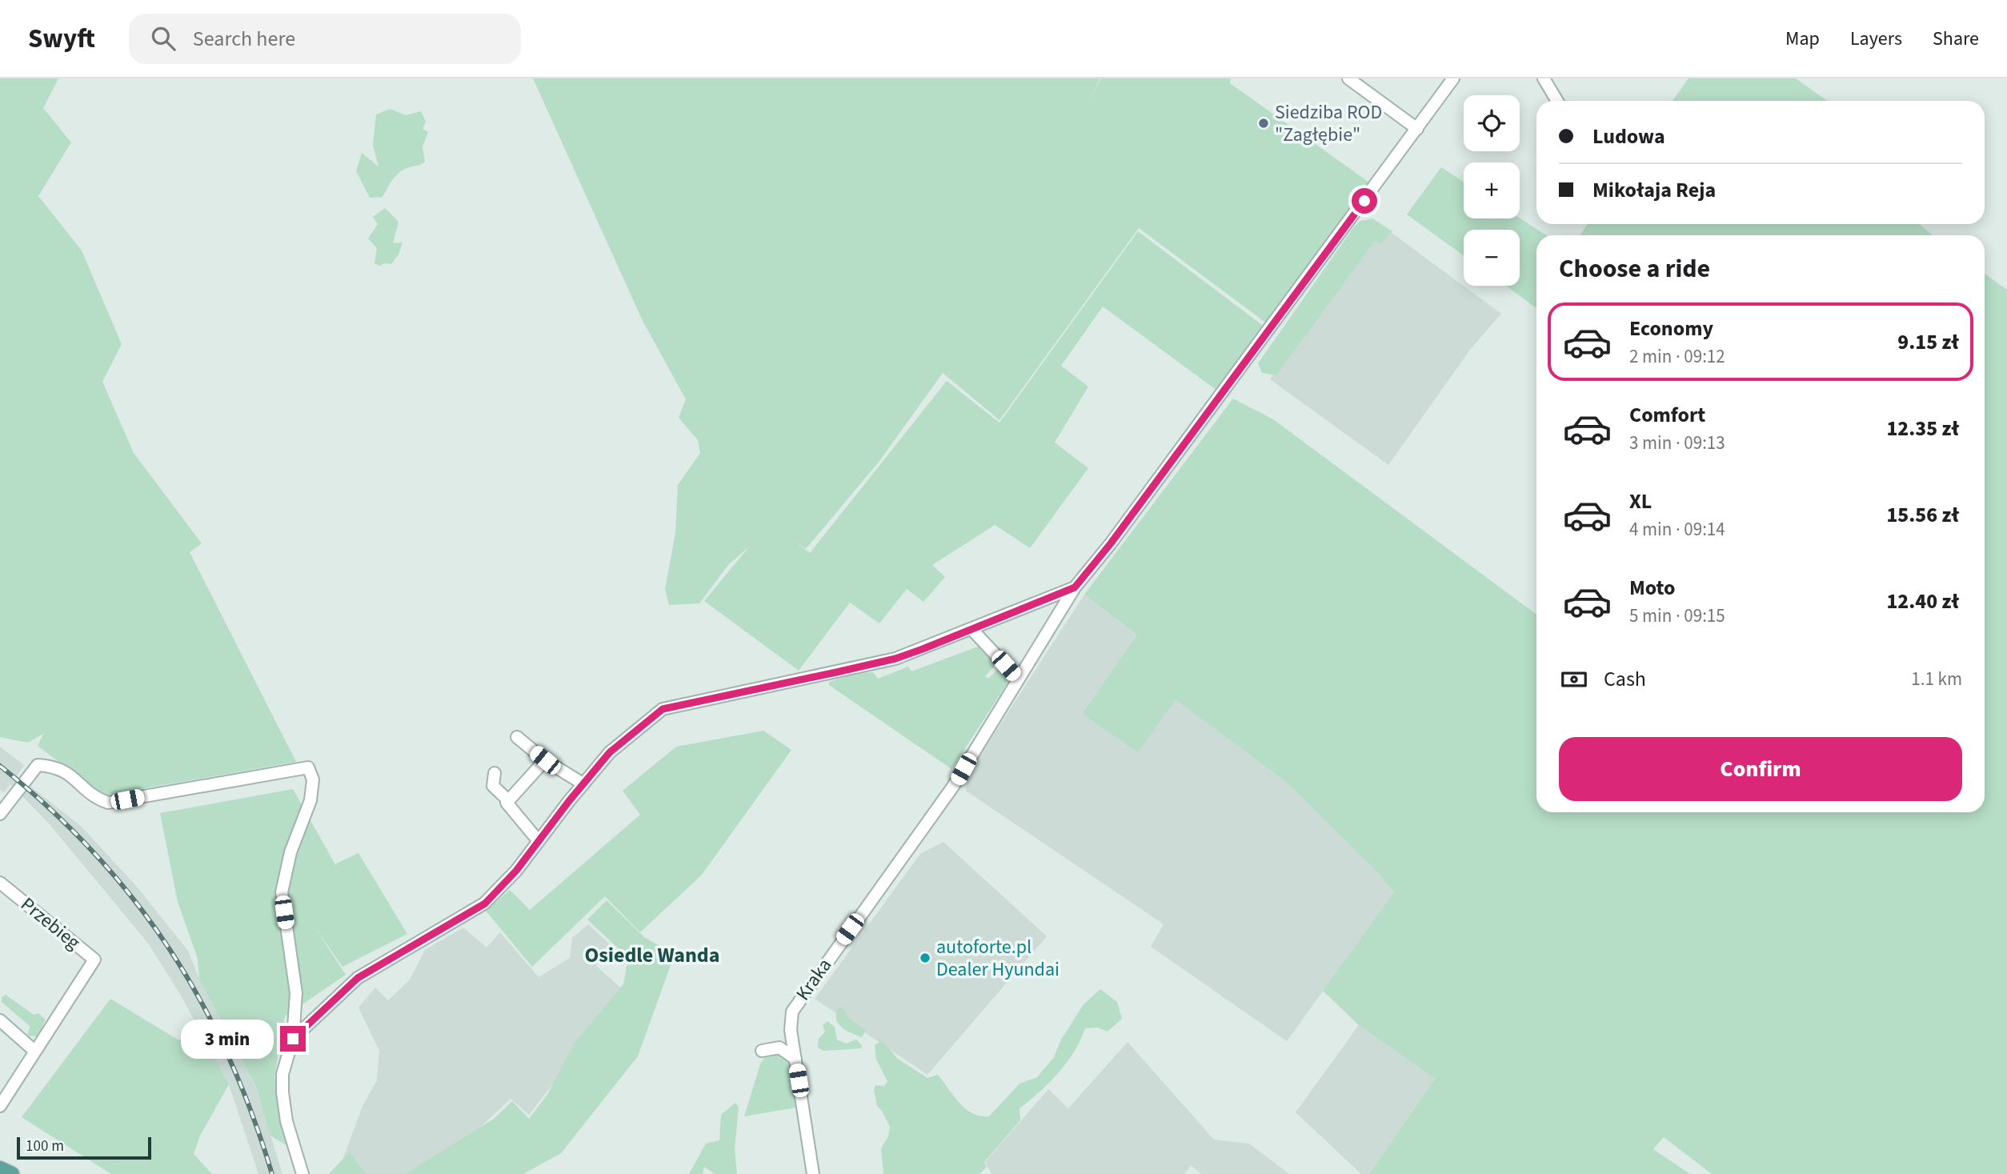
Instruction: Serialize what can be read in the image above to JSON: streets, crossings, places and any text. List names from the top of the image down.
{
  "streets": {
    "street": ["Przebieg", "Kraka"]
  },
  "districts": ["Osiedle Wanda"],
  "places": ["Siedziba ROD \"Zagłębie\"", "autoforte.pl Dealer Hyundai"],
  "scale_bar": "100 m",
  "page": {
    "header": "Swyft",
    "search": "Search here",
    "nav": ["Map", "Layers", "Share"],
    "map_buttons": ["+", "−"],
    "banner": ["Ludowa", "Mikołaja Reja"],
    "heading": "Choose a ride",
    "list": [
      {
        "name": "Economy",
        "note": "2 min · 09:12",
        "value": "9.15 zł"
      },
      {
        "name": "Comfort",
        "note": "3 min · 09:13",
        "value": "12.35 zł"
      },
      {
        "name": "XL",
        "note": "4 min · 09:14",
        "value": "15.56 zł"
      },
      {
        "name": "Moto",
        "note": "5 min · 09:15",
        "value": "12.40 zł"
      }
    ],
    "pay": ["Cash", "1.1 km"],
    "buttons": "Confirm",
    "bubble": "3 min",
    "scale": "100 m"
  }
}
